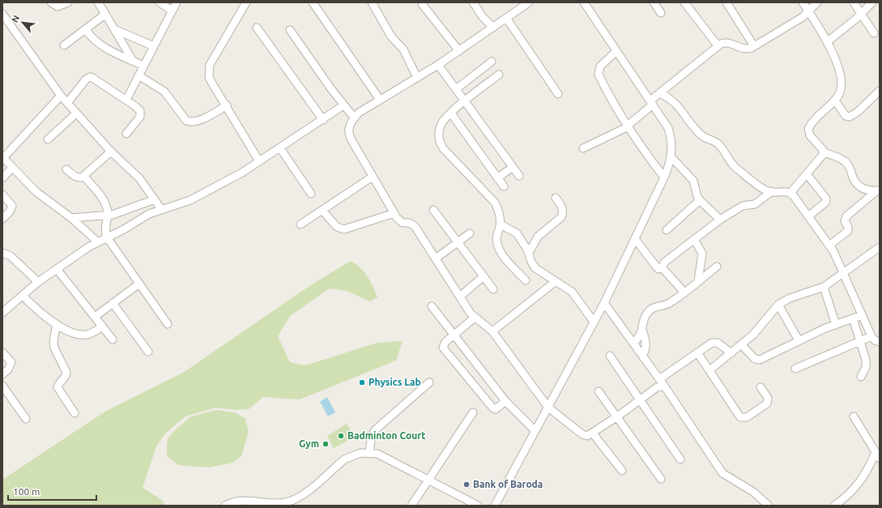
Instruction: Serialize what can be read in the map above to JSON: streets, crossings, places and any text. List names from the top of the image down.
{
  "places": [
    "Physics Lab",
    "Badminton Court",
    "Gym",
    "Bank of Baroda"
  ],
  "scale_bar": "100 m",
  "north": "top left"
}
